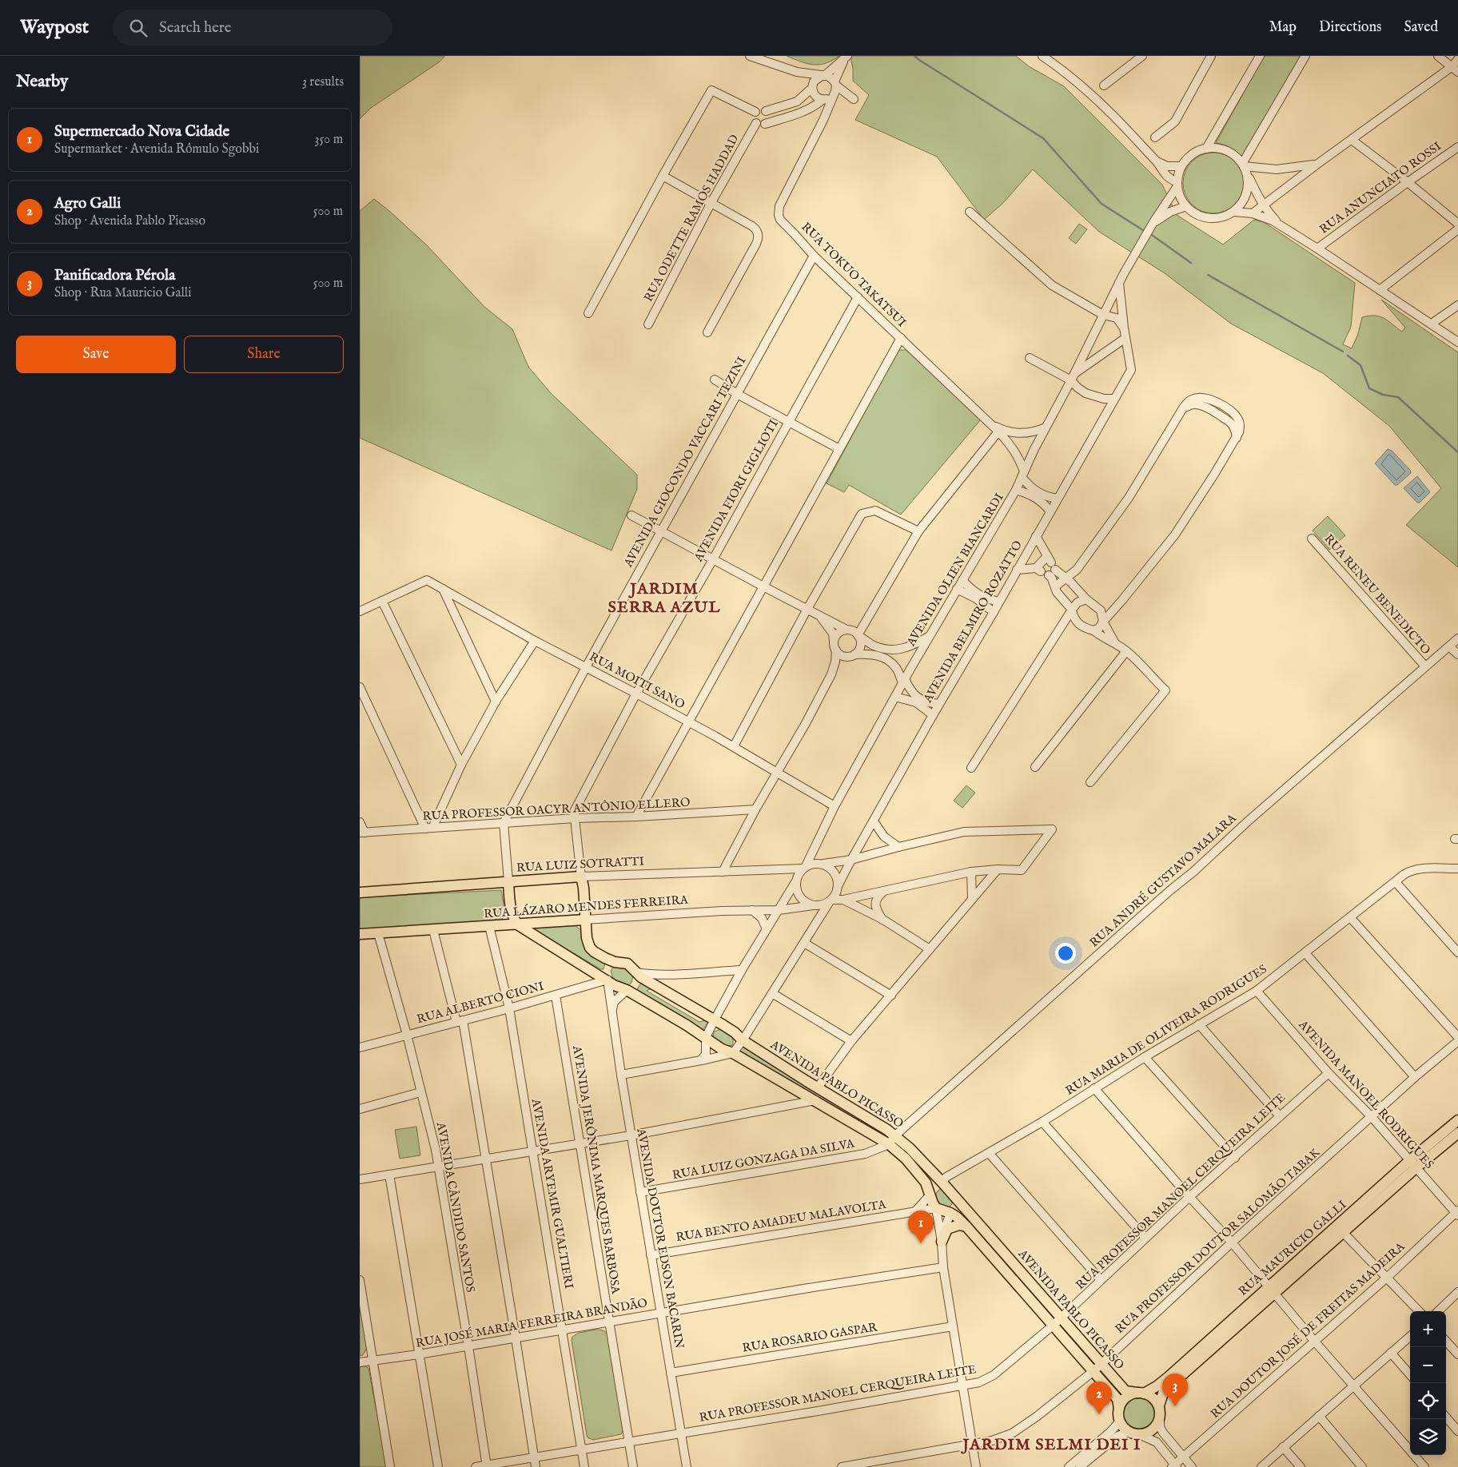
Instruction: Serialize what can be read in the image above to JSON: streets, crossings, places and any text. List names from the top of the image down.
{
  "streets": {
    "main road": [
      "AVENIDA FIORI GIGLIOTI",
      "RUA LUIZ SOTRATTI",
      "RUA LÁZARO MENDES FERREIRA",
      "AVENIDA PABLO PICASSO",
      "RUA MAURICIO GALLI"
    ],
    "street": [
      "RUA ANUNCIATO ROSSI",
      "RUA ODETTE RAMOS HADDAD",
      "RUA TOKUO TAKATSUI",
      "AVENIDA GIOCONDO VACCARI TEZINI",
      "AVENIDA OLIEN BIANCARDI",
      "RUA RENEU BENEDICTO",
      "AVENIDA BELMIRO ROZATTO",
      "RUA MOITI SANO",
      "RUA PROFESSOR OACYR ANTÔNIO ELLERO",
      "RUA ANDRÉ GUSTAVO MALARA",
      "RUA ALBERTO CIONI",
      "RUA MARIA DE OLIVEIRA RODRIGUES",
      "AVENIDA MANOEL RODRIGUES",
      "RUA LUIZ GONZAGA DA SILVA",
      "AVENIDA JERÔNIMA MARQUES BARBOSA",
      "RUA PROFESSOR MANOEL CERQUEIRA LEITE",
      "AVENIDA ARYEMIR GUALTIERI",
      "AVENIDA CÂNDIDO SANTOS",
      "RUA BENTO AMADEU MALAVOLTA",
      "AVENIDA DOUTOR EDSON BACARIN",
      "RUA PROFESSOR DOUTOR SALOMÃO TABAK",
      "RUA JOSÉ MARIA FERREIRA BRANDÃO",
      "RUA DOUTOR JOSÉ DE FREITAS MADEIRA",
      "RUA ROSARIO GASPAR"
    ]
  },
  "crossings": [
    ["RUA TOKUO TAKATSUI", "AVENIDA GIOCONDO VACCARI TEZINI"],
    ["RUA TOKUO TAKATSUI", "AVENIDA FIORI GIGLIOTI"],
    ["RUA TOKUO TAKATSUI", "AVENIDA OLIEN BIANCARDI"],
    ["AVENIDA GIOCONDO VACCARI TEZINI", "RUA MOITI SANO"],
    ["AVENIDA GIOCONDO VACCARI TEZINI", "RUA PROFESSOR OACYR ANTÔNIO ELLERO"],
    ["AVENIDA FIORI GIGLIOTI", "RUA MOITI SANO"],
    ["AVENIDA FIORI GIGLIOTI", "RUA PROFESSOR OACYR ANTÔNIO ELLERO"],
    ["AVENIDA FIORI GIGLIOTI", "RUA LUIZ SOTRATTI"],
    ["AVENIDA FIORI GIGLIOTI", "RUA LÁZARO MENDES FERREIRA"],
    ["AVENIDA FIORI GIGLIOTI", "AVENIDA PABLO PICASSO"],
    ["AVENIDA OLIEN BIANCARDI", "AVENIDA BELMIRO ROZATTO"],
    ["AVENIDA OLIEN BIANCARDI", "RUA MOITI SANO"],
    ["AVENIDA OLIEN BIANCARDI", "RUA LUIZ SOTRATTI"],
    ["AVENIDA OLIEN BIANCARDI", "RUA LÁZARO MENDES FERREIRA"],
    ["RUA RENEU BENEDICTO", "RUA ANDRÉ GUSTAVO MALARA"],
    ["AVENIDA BELMIRO ROZATTO", "RUA LUIZ SOTRATTI"],
    ["AVENIDA BELMIRO ROZATTO", "RUA LÁZARO MENDES FERREIRA"],
    ["RUA LUIZ SOTRATTI", "RUA LÁZARO MENDES FERREIRA"],
    ["RUA ANDRÉ GUSTAVO MALARA", "AVENIDA PABLO PICASSO"],
    ["RUA ANDRÉ GUSTAVO MALARA", "RUA LUIZ GONZAGA DA SILVA"],
    ["RUA LÁZARO MENDES FERREIRA", "AVENIDA PABLO PICASSO"],
    ["RUA LÁZARO MENDES FERREIRA", "AVENIDA ARYEMIR GUALTIERI"],
    ["RUA LÁZARO MENDES FERREIRA", "AVENIDA CÂNDIDO SANTOS"],
    ["RUA ALBERTO CIONI", "AVENIDA PABLO PICASSO"],
    ["RUA ALBERTO CIONI", "AVENIDA JERÔNIMA MARQUES BARBOSA"],
    ["RUA ALBERTO CIONI", "AVENIDA ARYEMIR GUALTIERI"],
    ["RUA ALBERTO CIONI", "AVENIDA CÂNDIDO SANTOS"],
    ["RUA ALBERTO CIONI", "AVENIDA DOUTOR EDSON BACARIN"],
    ["RUA MARIA DE OLIVEIRA RODRIGUES", "AVENIDA PABLO PICASSO"],
    ["RUA MARIA DE OLIVEIRA RODRIGUES", "AVENIDA MANOEL RODRIGUES"],
    ["AVENIDA PABLO PICASSO", "RUA LUIZ GONZAGA DA SILVA"],
    ["AVENIDA PABLO PICASSO", "RUA PROFESSOR MANOEL CERQUEIRA LEITE"],
    ["AVENIDA PABLO PICASSO", "RUA BENTO AMADEU MALAVOLTA"],
    ["AVENIDA PABLO PICASSO", "AVENIDA DOUTOR EDSON BACARIN"],
    ["AVENIDA PABLO PICASSO", "RUA PROFESSOR DOUTOR SALOMÃO TABAK"],
    ["AVENIDA PABLO PICASSO", "RUA MAURICIO GALLI"],
    ["AVENIDA MANOEL RODRIGUES", "RUA PROFESSOR MANOEL CERQUEIRA LEITE"],
    ["AVENIDA MANOEL RODRIGUES", "RUA PROFESSOR DOUTOR SALOMÃO TABAK"],
    ["AVENIDA MANOEL RODRIGUES", "RUA MAURICIO GALLI"],
    ["AVENIDA MANOEL RODRIGUES", "RUA DOUTOR JOSÉ DE FREITAS MADEIRA"],
    ["RUA LUIZ GONZAGA DA SILVA", "AVENIDA DOUTOR EDSON BACARIN"],
    ["AVENIDA JERÔNIMA MARQUES BARBOSA", "RUA PROFESSOR MANOEL CERQUEIRA LEITE"],
    ["AVENIDA JERÔNIMA MARQUES BARBOSA", "RUA JOSÉ MARIA FERREIRA BRANDÃO"],
    ["RUA PROFESSOR MANOEL CERQUEIRA LEITE", "AVENIDA ARYEMIR GUALTIERI"],
    ["RUA PROFESSOR MANOEL CERQUEIRA LEITE", "AVENIDA CÂNDIDO SANTOS"],
    ["RUA PROFESSOR MANOEL CERQUEIRA LEITE", "AVENIDA DOUTOR EDSON BACARIN"],
    ["AVENIDA ARYEMIR GUALTIERI", "RUA JOSÉ MARIA FERREIRA BRANDÃO"],
    ["AVENIDA CÂNDIDO SANTOS", "RUA JOSÉ MARIA FERREIRA BRANDÃO"],
    ["RUA BENTO AMADEU MALAVOLTA", "AVENIDA DOUTOR EDSON BACARIN"],
    ["AVENIDA DOUTOR EDSON BACARIN", "RUA JOSÉ MARIA FERREIRA BRANDÃO"],
    ["AVENIDA DOUTOR EDSON BACARIN", "RUA ROSARIO GASPAR"]
  ],
  "districts": ["JARDIM SERRA AZUL", "JARDIM SELMI DEI I"],
  "page": {
    "header": "Waypost",
    "search": "Search here",
    "nav": ["Map", "Directions", "Saved"],
    "heading": ["Nearby", "3 results"],
    "list": [
      {
        "mark": "1",
        "name": "Supermercado Nova Cidade",
        "note": "Supermarket · Avenida Rômulo Sgobbi",
        "value": "350 m"
      },
      {
        "mark": "2",
        "name": "Agro Galli",
        "note": "Shop · Avenida Pablo Picasso",
        "value": "500 m"
      },
      {
        "mark": "3",
        "name": "Panificadora Pérola",
        "note": "Shop · Rua Mauricio Galli",
        "value": "500 m"
      }
    ],
    "buttons": ["Save", "Share"],
    "pins": ["1", "3", "2"],
    "map_buttons": ["+", "−"]
  }
}
